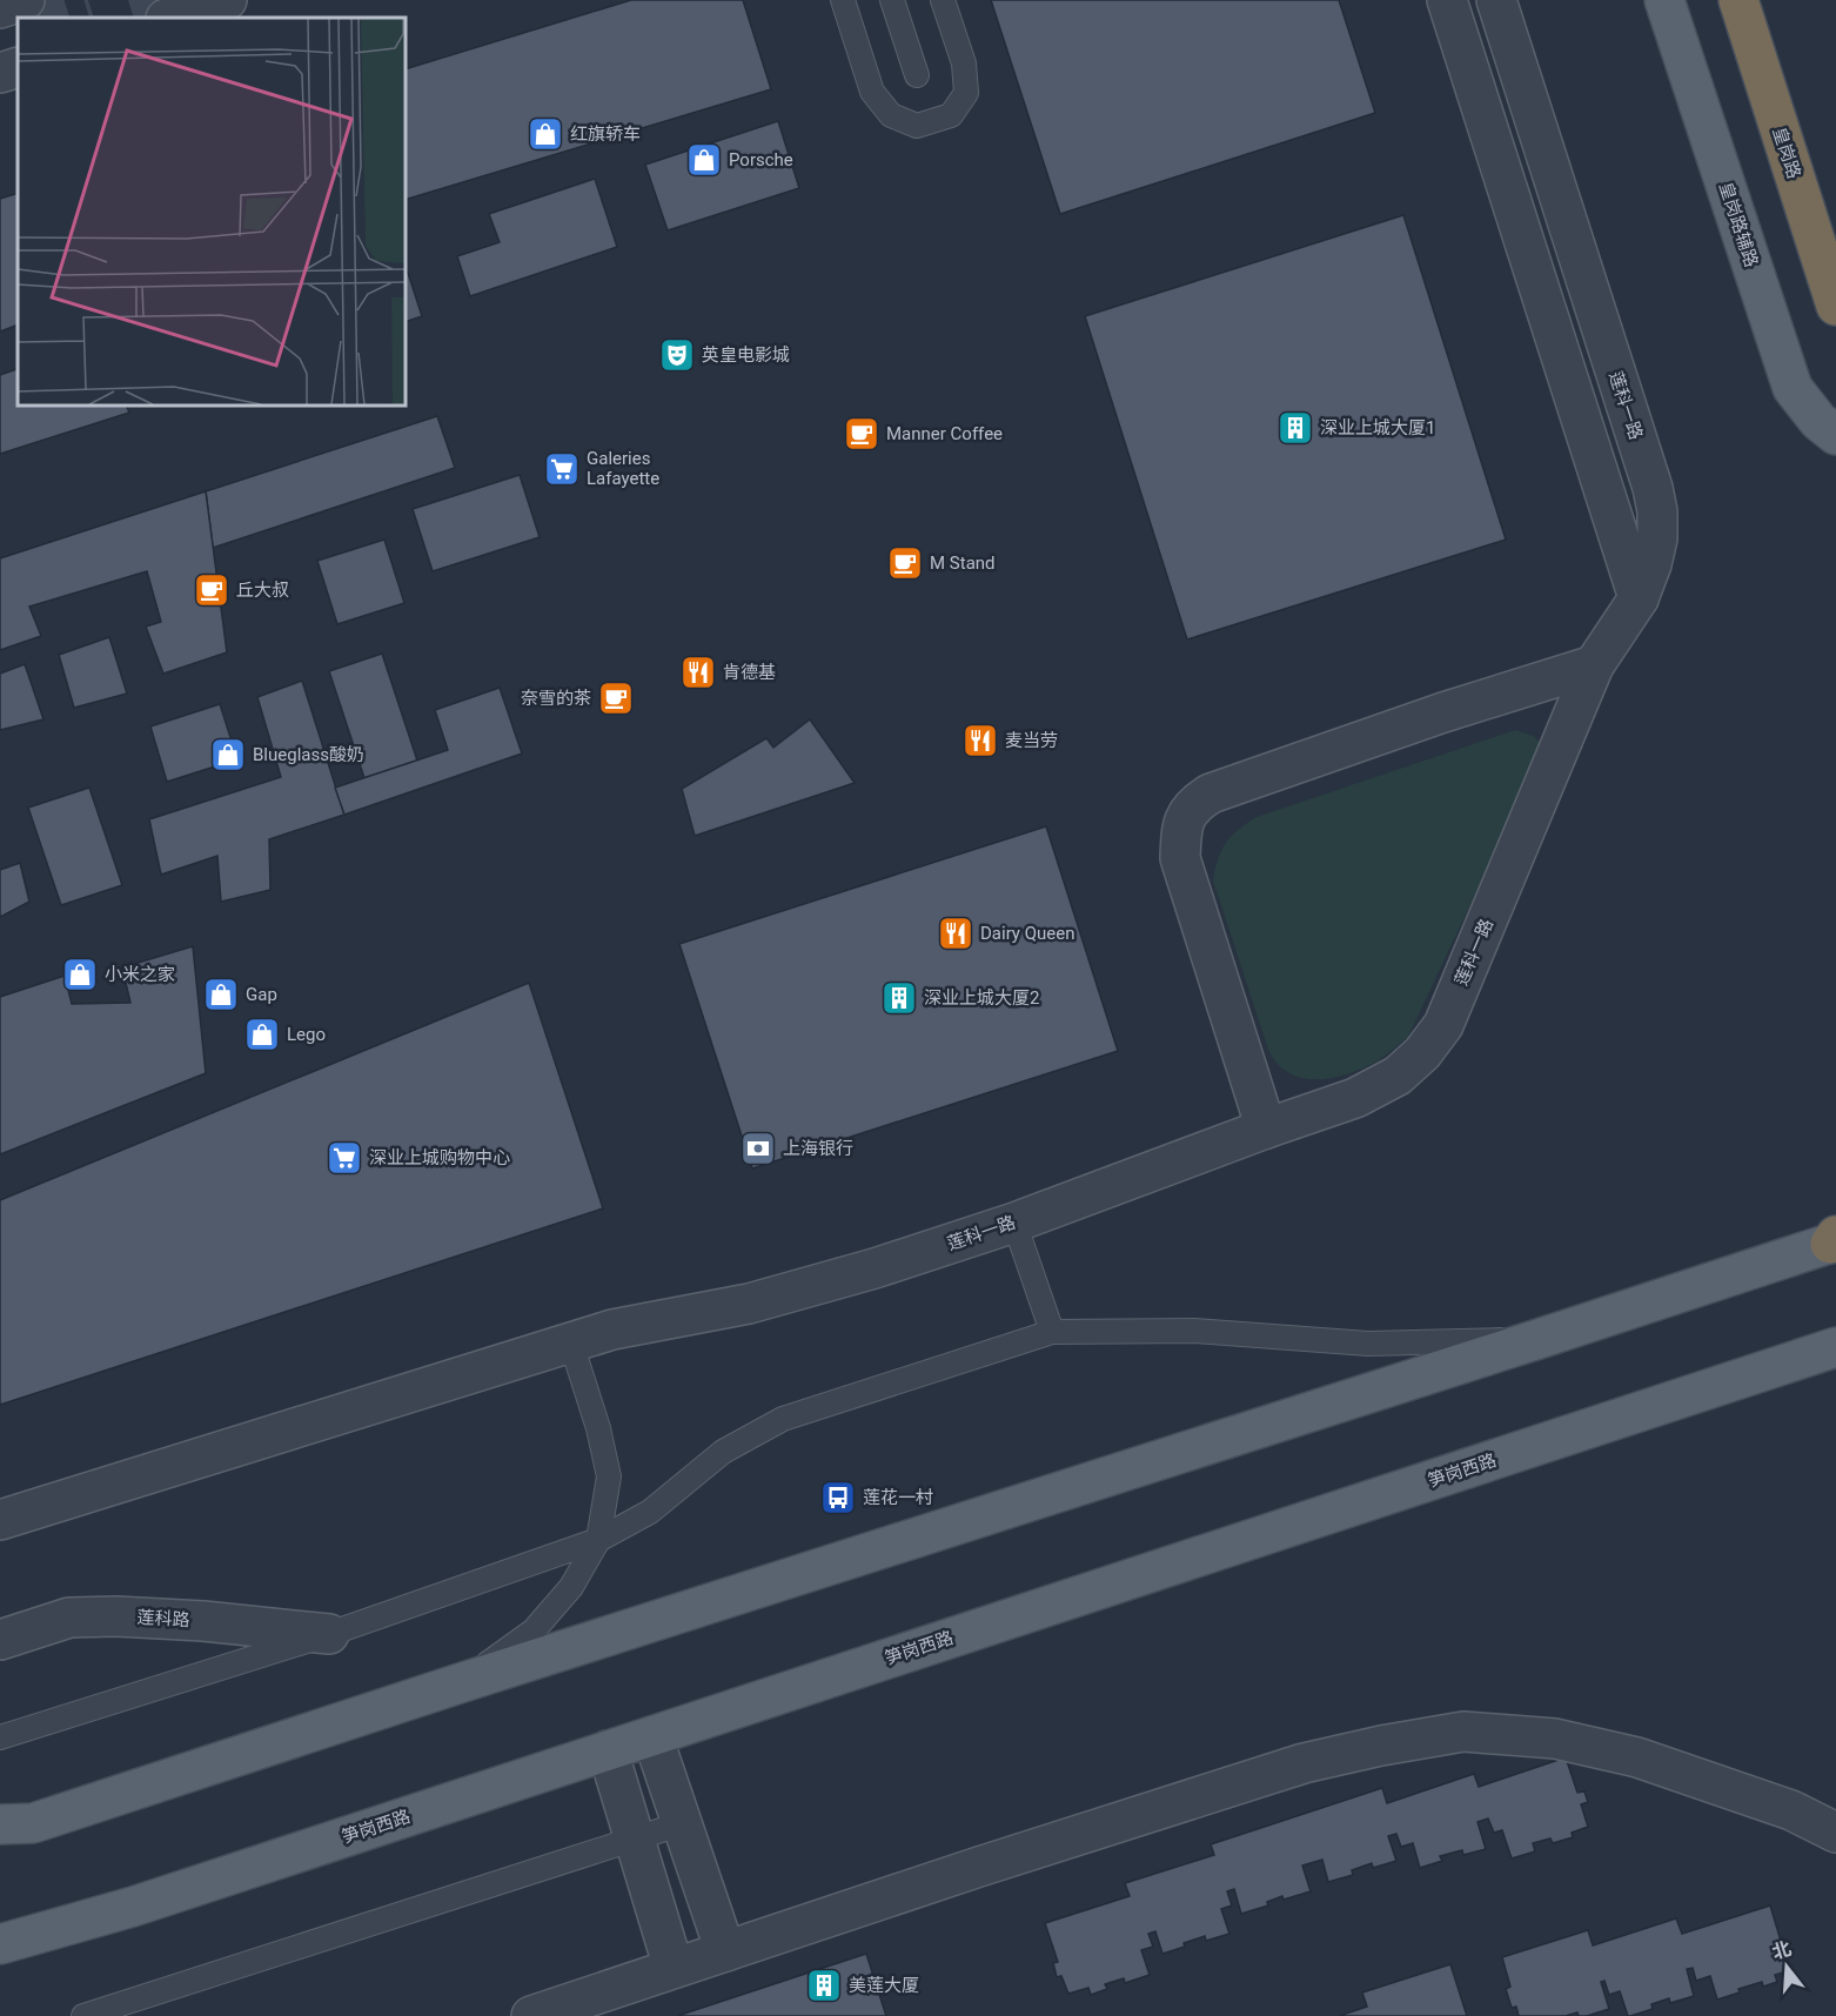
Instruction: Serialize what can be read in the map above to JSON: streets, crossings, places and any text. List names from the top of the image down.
{
  "streets": {
    "highway": ["皇岗路"],
    "main road": ["皇岗路辅路", "笋岗西路"],
    "street": ["莲科一路", "莲科路"]
  },
  "places": {
    "shop": [
      "红旗轿车",
      "Porsche",
      "Blueglass酸奶",
      "小米之家",
      "Gap",
      "Lego"
    ],
    "theatre": ["英皇电影城"],
    "building": ["深业上城大厦1", "深业上城大厦2", "美莲大厦"],
    "cafe": [
      "Manner Coffee",
      "M Stand",
      "丘大叔",
      "奈雪的茶"
    ],
    "supermarket": ["Galeries Lafayette", "深业上城购物中心"],
    "restaurant": ["肯德基", "麦当劳", "Dairy Queen"],
    "bank": ["上海银行"],
    "bus stop": ["莲花一村"]
  },
  "north": "top"
}
